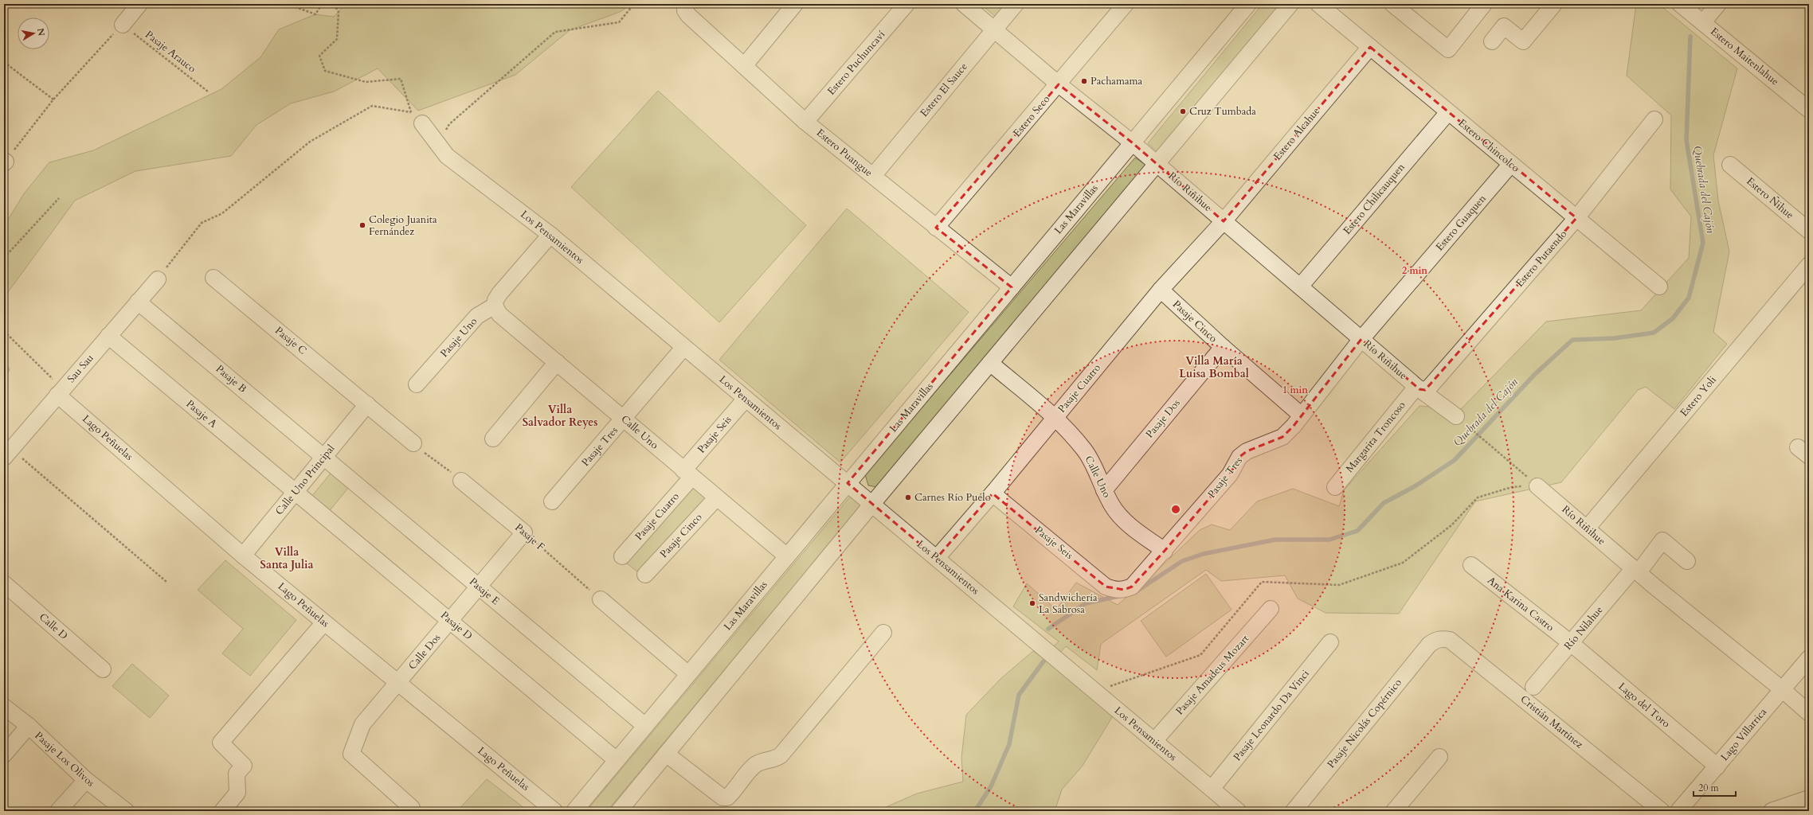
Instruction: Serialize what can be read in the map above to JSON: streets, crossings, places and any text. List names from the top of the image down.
{
  "streets": {
    "street": [
      "Estero Maitenlahue",
      "Estero Puchuncaví",
      "Estero El Sauce",
      "Estero Seco",
      "Estero Alcahue",
      "Estero Chincolco",
      "Estero Puangue",
      "Río Riñihue",
      "Estero Ñihue",
      "Estero Chilicauquen",
      "Las Maravillas",
      "Estero Guaquen",
      "Los Pensamientos",
      "Estero Putaendo",
      "Pasaje Cinco",
      "Pasaje Uno",
      "Pasaje C",
      "Sau Sau",
      "Pasaje B",
      "Pasaje Cuatro",
      "Estero Yoli",
      "Pasaje A",
      "Pasaje Dos",
      "Calle Uno",
      "Pasaje Seis",
      "Margarita Troncoso",
      "Lago Peñuelas",
      "Pasaje Tres",
      "Calle Uno Principal",
      "Pasaje F",
      "Pasaje E",
      "Ana Karina Castro",
      "Pasaje D",
      "Calle D",
      "Río Nilahue",
      "Calle Dos",
      "Pasaje Amadeus Mozart",
      "Lago del Toro",
      "Pasaje Leonardo Da Vinci",
      "Cristián Martínez",
      "Pasaje Nicolás Copérnico",
      "Lago Villarrica",
      "Pasaje Los Olivos"
    ],
    "path": ["Pasaje Arauco"]
  },
  "crossings": [
    ["Estero Puchuncaví", "Estero Puangue"],
    ["Estero El Sauce", "Estero Puangue"],
    ["Estero El Sauce", "Río Riñihue"],
    ["Estero Seco", "Estero Puangue"],
    ["Estero Seco", "Río Riñihue"],
    ["Estero Alcahue", "Estero Chincolco"],
    ["Estero Alcahue", "Río Riñihue"],
    ["Estero Alcahue", "Pasaje Cuatro"],
    ["Estero Chincolco", "Estero Chilicauquen"],
    ["Estero Chincolco", "Estero Guaquen"],
    ["Estero Chincolco", "Estero Putaendo"],
    ["Estero Puangue", "Las Maravillas"],
    ["Río Riñihue", "Estero Chilicauquen"],
    ["Río Riñihue", "Las Maravillas"],
    ["Río Riñihue", "Estero Guaquen"],
    ["Río Riñihue", "Estero Putaendo"],
    ["Río Riñihue", "Pasaje Cuatro"],
    ["Río Riñihue", "Estero Yoli"],
    ["Río Riñihue", "Margarita Troncoso"],
    ["Río Riñihue", "Pasaje Tres"],
    ["Río Riñihue", "Río Nilahue"],
    ["Río Riñihue", "Lago Villarrica"],
    ["Las Maravillas", "Los Pensamientos"],
    ["Las Maravillas", "Calle Uno"],
    ["Las Maravillas", "Pasaje E"],
    ["Las Maravillas", "Pasaje D"],
    ["Estero Guaquen", "Pasaje Tres"],
    ["Los Pensamientos", "Pasaje Cuatro"],
    ["Los Pensamientos", "Pasaje Seis"],
    ["Los Pensamientos", "Pasaje Tres"],
    ["Los Pensamientos", "Pasaje Amadeus Mozart"],
    ["Los Pensamientos", "Pasaje Leonardo Da Vinci"],
    ["Estero Putaendo", "Margarita Troncoso"],
    ["Pasaje Cinco", "Pasaje Cuatro"],
    ["Pasaje Cinco", "Pasaje Dos"],
    ["Pasaje Cinco", "Calle Uno"],
    ["Pasaje Cinco", "Pasaje Tres"],
    ["Pasaje Uno", "Calle Uno"],
    ["Pasaje C", "Calle Uno Principal"],
    ["Sau Sau", "Pasaje B"],
    ["Sau Sau", "Pasaje A"],
    ["Sau Sau", "Lago Peñuelas"],
    ["Pasaje B", "Calle Uno Principal"],
    ["Pasaje B", "Pasaje E"],
    ["Pasaje Cuatro", "Calle Uno"],
    ["Pasaje Cuatro", "Pasaje Seis"],
    ["Pasaje A", "Calle Uno Principal"],
    ["Pasaje A", "Pasaje D"],
    ["Pasaje Dos", "Calle Uno"],
    ["Calle Uno", "Pasaje Seis"],
    ["Calle Uno", "Pasaje Tres"],
    ["Pasaje Seis", "Pasaje Tres"],
    ["Lago Peñuelas", "Calle Uno Principal"],
    ["Lago Peñuelas", "Calle Dos"],
    ["Calle Uno Principal", "Pasaje E"],
    ["Calle Uno Principal", "Pasaje D"],
    ["Pasaje F", "Calle Dos"],
    ["Pasaje E", "Calle Dos"],
    ["Ana Karina Castro", "Río Nilahue"],
    ["Ana Karina Castro", "Lago del Toro"],
    ["Pasaje D", "Calle Dos"],
    ["Río Nilahue", "Lago del Toro"],
    ["Lago del Toro", "Lago Villarrica"],
    ["Cristián Martínez", "Pasaje Nicolás Copérnico"]
  ],
  "districts": ["Villa María Luisa Bombal", "Villa Salvador Reyes", "Villa Santa Julia"],
  "water": ["Quebrada del Cajón"],
  "places": [
    "Pachamama",
    "Cruz Tumbada",
    "Colegio Juanita Fernández",
    "Carnes Río Puelo",
    "Sandwichería La Sabrosa"
  ],
  "scale_bar": "20 m",
  "north": "right",
  "rings": ["2 min", "1 min"]
}
